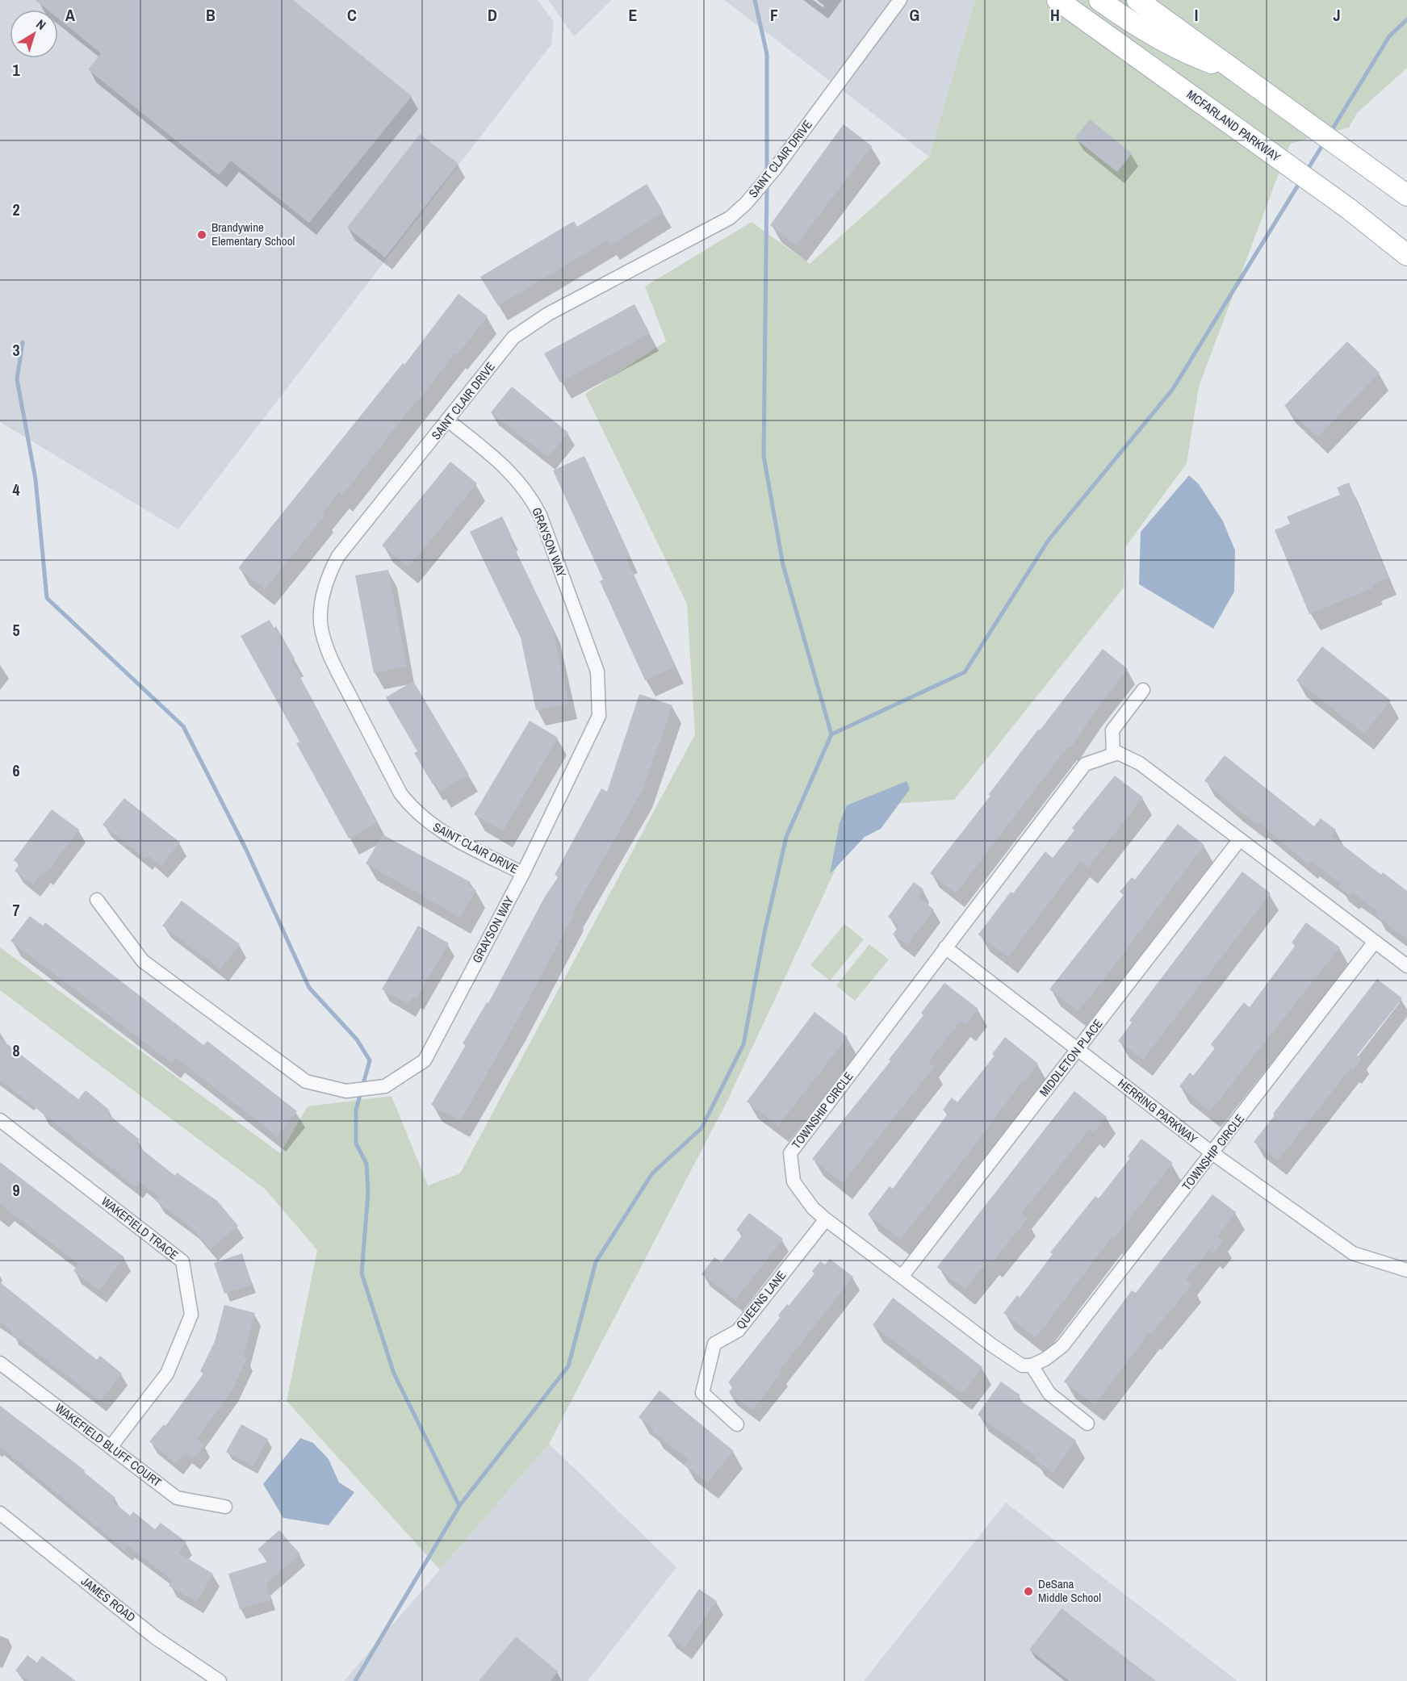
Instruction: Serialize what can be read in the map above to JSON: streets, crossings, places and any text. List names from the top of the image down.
{
  "streets": {
    "main road": ["MCFARLAND PARKWAY"],
    "street": [
      "SAINT CLAIR DRIVE",
      "GRAYSON WAY",
      "MIDDLETON PLACE",
      "TOWNSHIP CIRCLE",
      "HERRING PARKWAY",
      "WAKEFIELD TRACE",
      "QUEENS LANE",
      "WAKEFIELD BLUFF COURT",
      "JAMES ROAD"
    ]
  },
  "crossings": [
    ["SAINT CLAIR DRIVE", "GRAYSON WAY"],
    ["MIDDLETON PLACE", "TOWNSHIP CIRCLE"],
    ["MIDDLETON PLACE", "HERRING PARKWAY"],
    ["TOWNSHIP CIRCLE", "HERRING PARKWAY"],
    ["TOWNSHIP CIRCLE", "QUEENS LANE"],
    ["WAKEFIELD TRACE", "WAKEFIELD BLUFF COURT"]
  ],
  "places": ["Brandywine Elementary School", "DeSana Middle School"],
  "north": "top right",
  "grid": {
    "columns": [
      "A",
      "B",
      "C",
      "D",
      "E",
      "F",
      "G",
      "H",
      "I",
      "J"
    ],
    "rows": [
      "1",
      "2",
      "3",
      "4",
      "5",
      "6",
      "7",
      "8",
      "9"
    ]
  }
}
